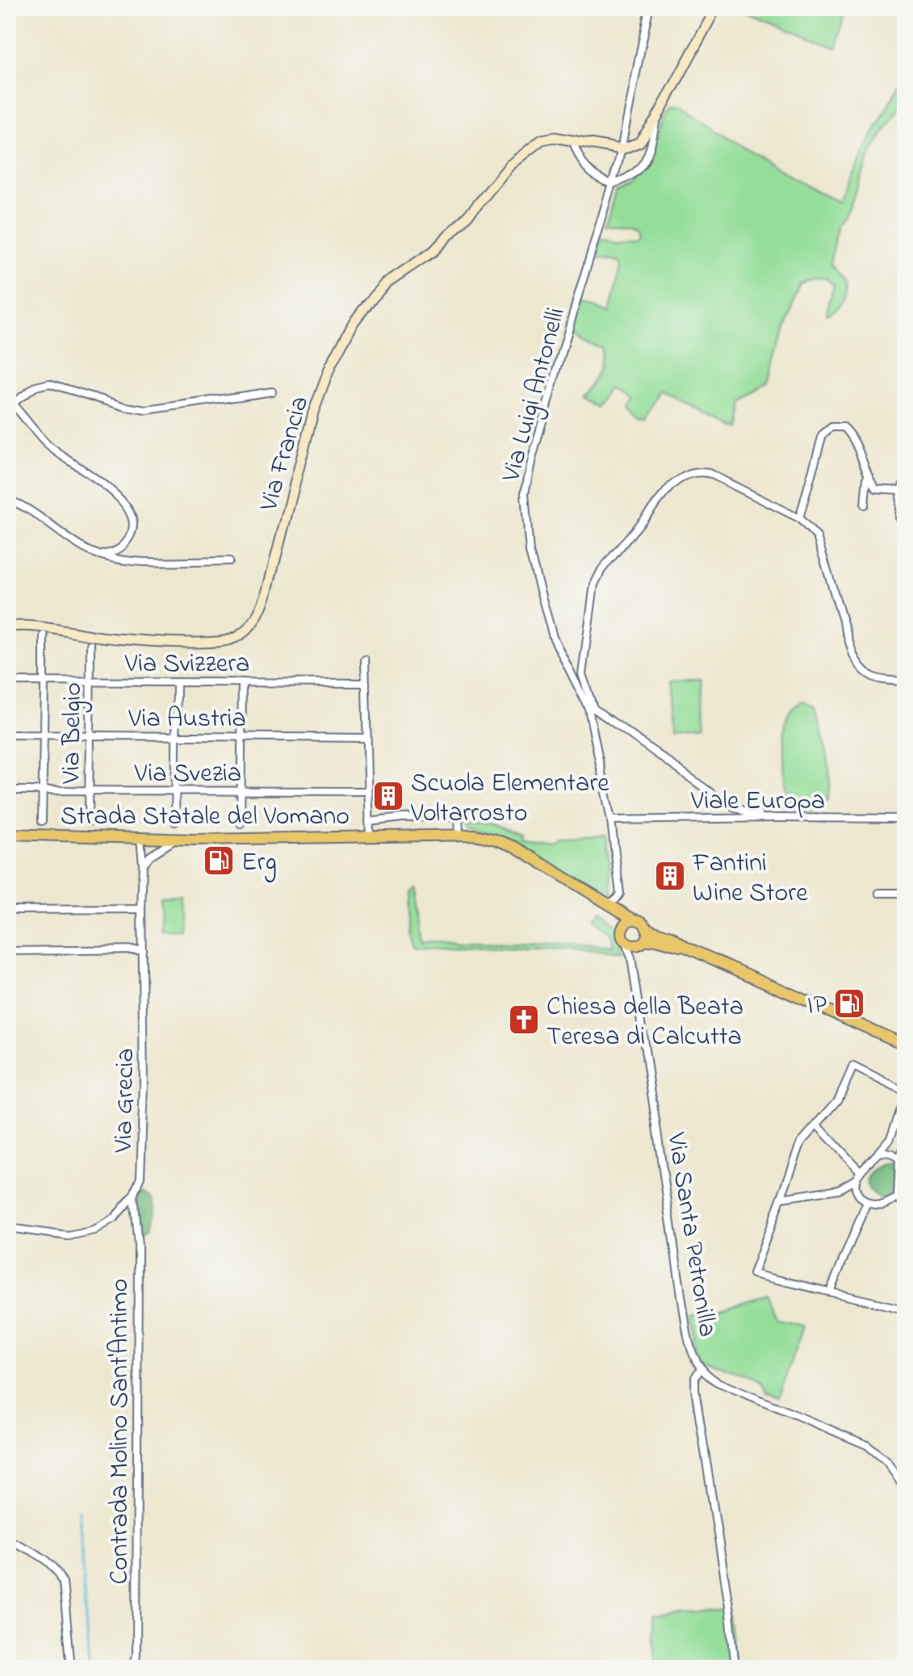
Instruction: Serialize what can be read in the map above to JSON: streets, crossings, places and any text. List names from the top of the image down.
{
  "streets": {
    "main road": ["Via Francia", "Strada Statale del Vomano"],
    "street": [
      "Via Luigi Antonelli",
      "Via Svizzera",
      "Via Austria",
      "Via Belgio",
      "Via Svezia",
      "Viale Europa",
      "Via Grecia",
      "Via Santa Petronilla",
      "Contrada Molino Sant'Antimo"
    ]
  },
  "crossings": [
    ["Via Luigi Antonelli", "Viale Europa"],
    ["Via Luigi Antonelli", "Strada Statale del Vomano"],
    ["Via Svizzera", "Via Belgio"],
    ["Via Austria", "Via Belgio"],
    ["Via Belgio", "Via Svezia"],
    ["Strada Statale del Vomano", "Via Grecia"],
    ["Strada Statale del Vomano", "Via Santa Petronilla"],
    ["Via Grecia", "Contrada Molino Sant'Antimo"]
  ],
  "places": {
    "building": ["Scuola Elementare Voltarrosto", "Fantini Wine Store"],
    "fuel station": ["Erg", "IP"],
    "church": ["Chiesa della Beata Teresa di Calcutta"]
  }
}
